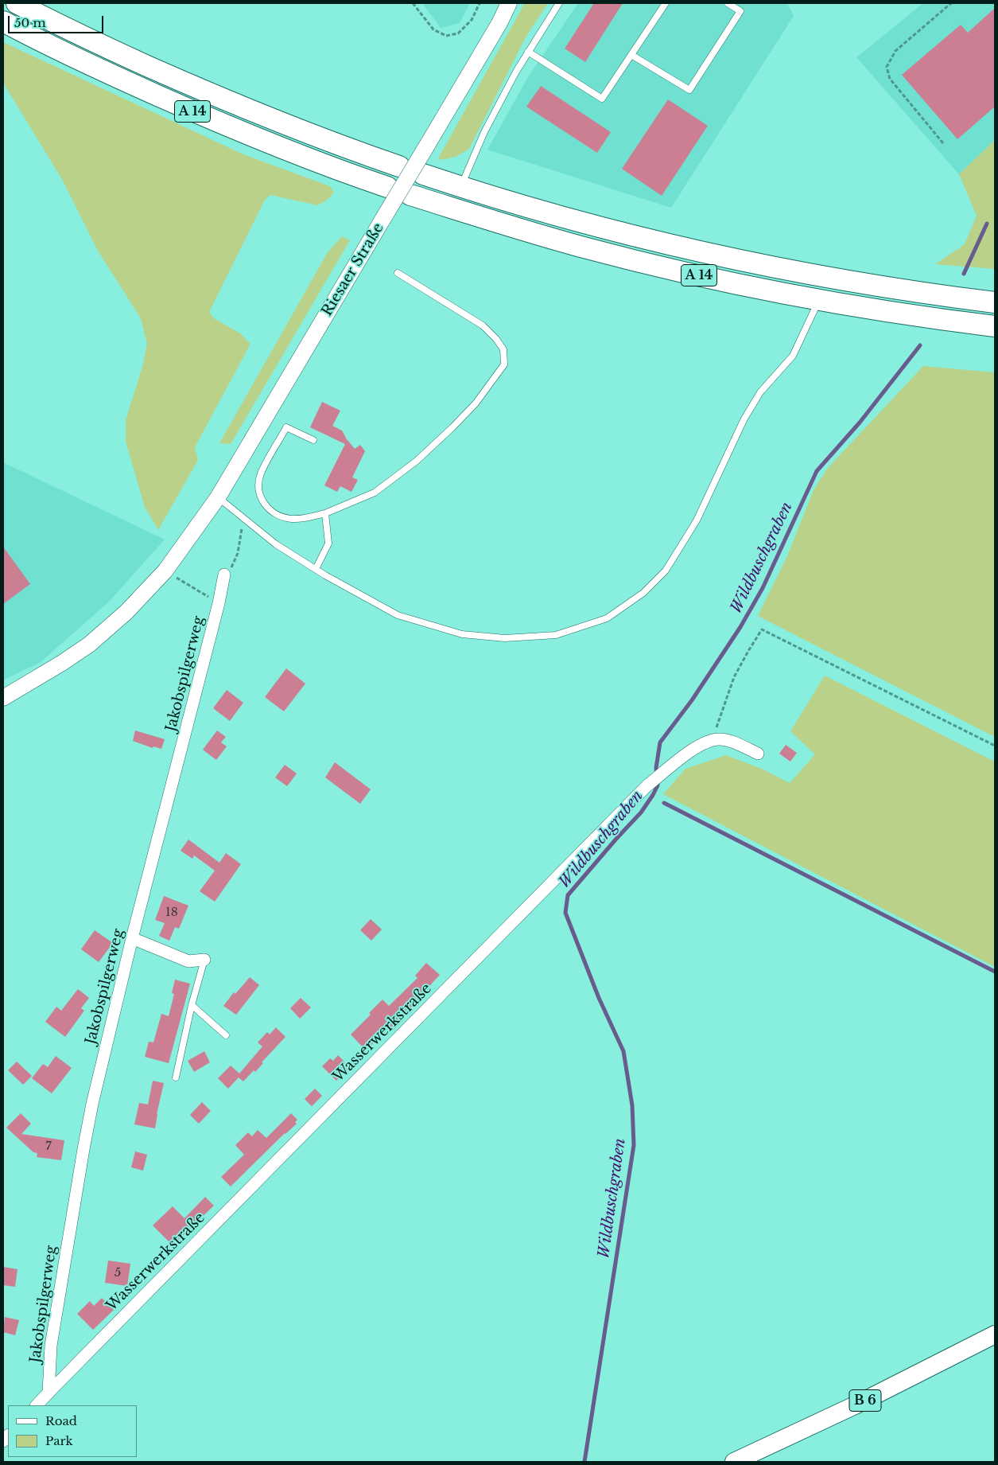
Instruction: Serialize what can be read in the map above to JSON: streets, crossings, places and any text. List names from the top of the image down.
{
  "streets": {
    "highway": ["A 14"],
    "main road": ["Riesaer Straße", "B 6"],
    "street": ["Jakobspilgerweg", "Wasserwerkstraße"]
  },
  "crossings": [
    ["Jakobspilgerweg", "Wasserwerkstraße"]
  ],
  "water": ["Wildbuschgraben"],
  "house_numbers": ["18", "7", "5"],
  "legend": ["Road", "Park"],
  "scale_bar": "50 m"
}
